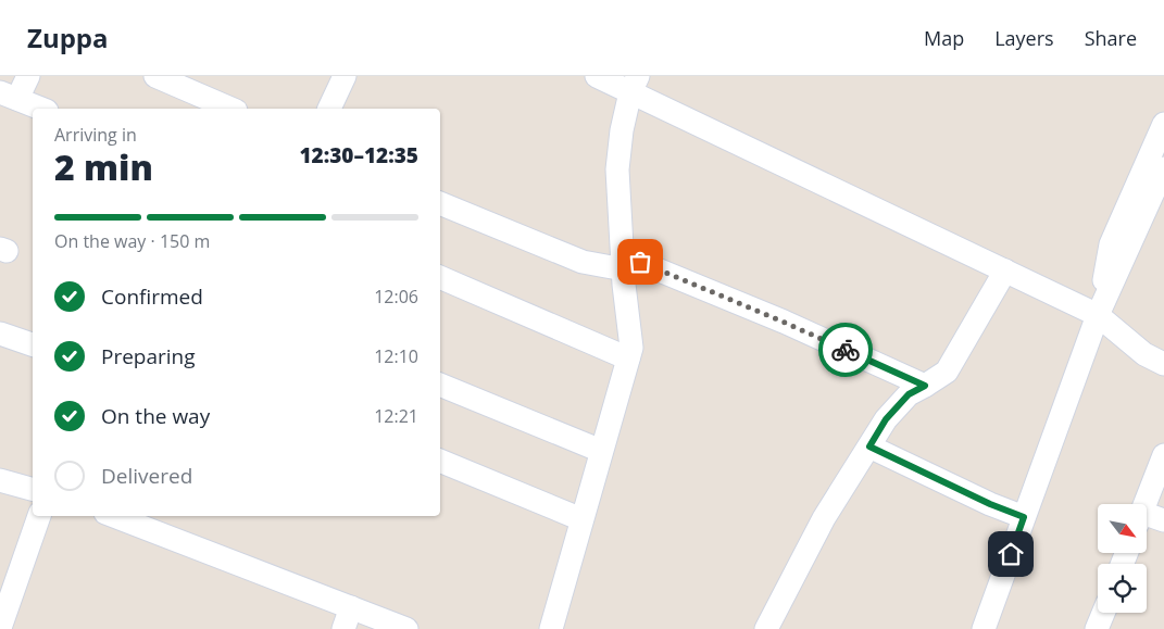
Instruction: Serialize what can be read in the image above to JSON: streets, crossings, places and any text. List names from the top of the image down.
{
  "north": "bottom right",
  "page": {
    "header": "Zuppa",
    "nav": ["Map", "Layers", "Share"],
    "heading": ["2 min", "Arriving in", "12:30–12:35"],
    "bar": "On the way · 150 m",
    "list": [
      ["Confirmed", "12:06"],
      ["Preparing", "12:10"],
      ["On the way", "12:21"],
      "Delivered"
    ]
  }
}
